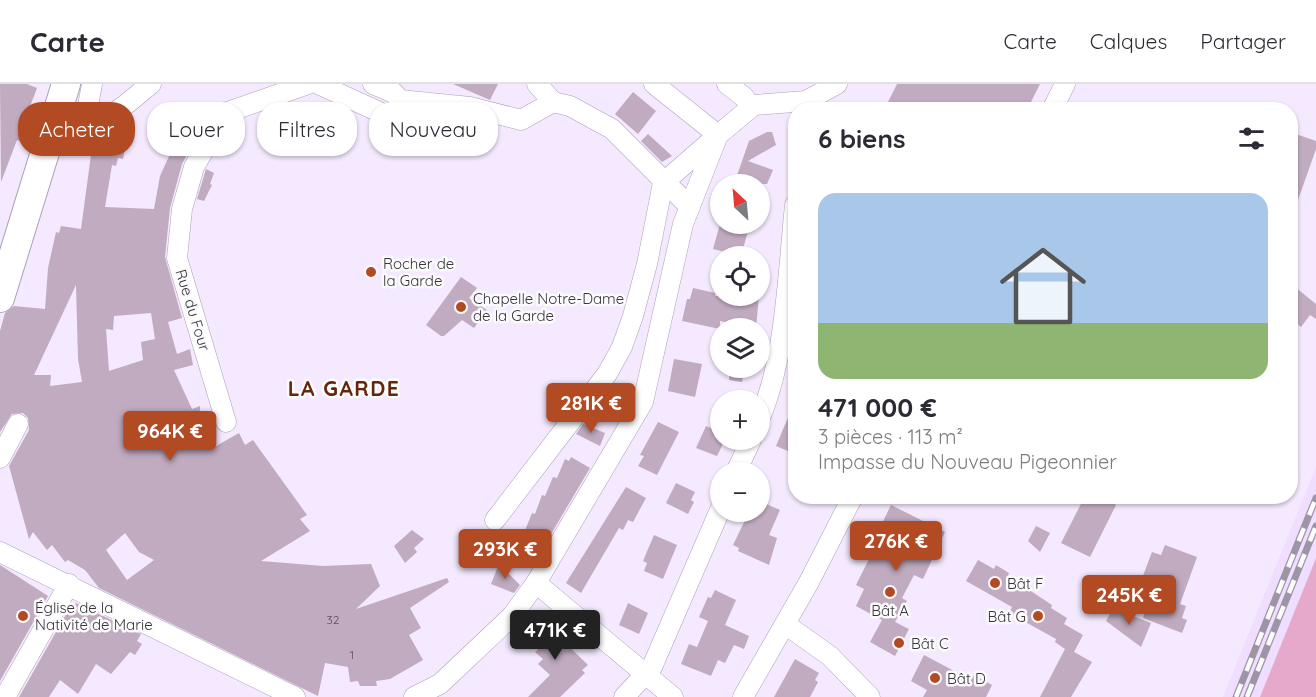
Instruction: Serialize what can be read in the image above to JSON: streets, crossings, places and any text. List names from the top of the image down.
{
  "streets": {
    "street": ["Rue du Four"]
  },
  "districts": ["LA GARDE"],
  "places": [
    "Rocher de la Garde",
    "Chapelle Notre-Dame de la Garde",
    "Bât F",
    "Bât A",
    "Église de la Nativité de Marie",
    "Bât G",
    "Bât C",
    "Bât D"
  ],
  "house_numbers": ["32", "1"],
  "north": "top left",
  "page": {
    "header": "Carte",
    "nav": ["Carte", "Calques", "Partager"],
    "chip": [
      "Acheter",
      "Louer",
      "Filtres",
      "Nouveau"
    ],
    "heading": "6 biens",
    "map_buttons": ["+", "−"],
    "list": [
      {
        "name": "471 000 €",
        "note": "3 pièces · 113 m² · Impasse du Nouveau Pigeonnier"
      }
    ],
    "price": [
      "281K €",
      "964K €",
      "276K €",
      "293K €",
      "245K €",
      "471K €"
    ]
  }
}
